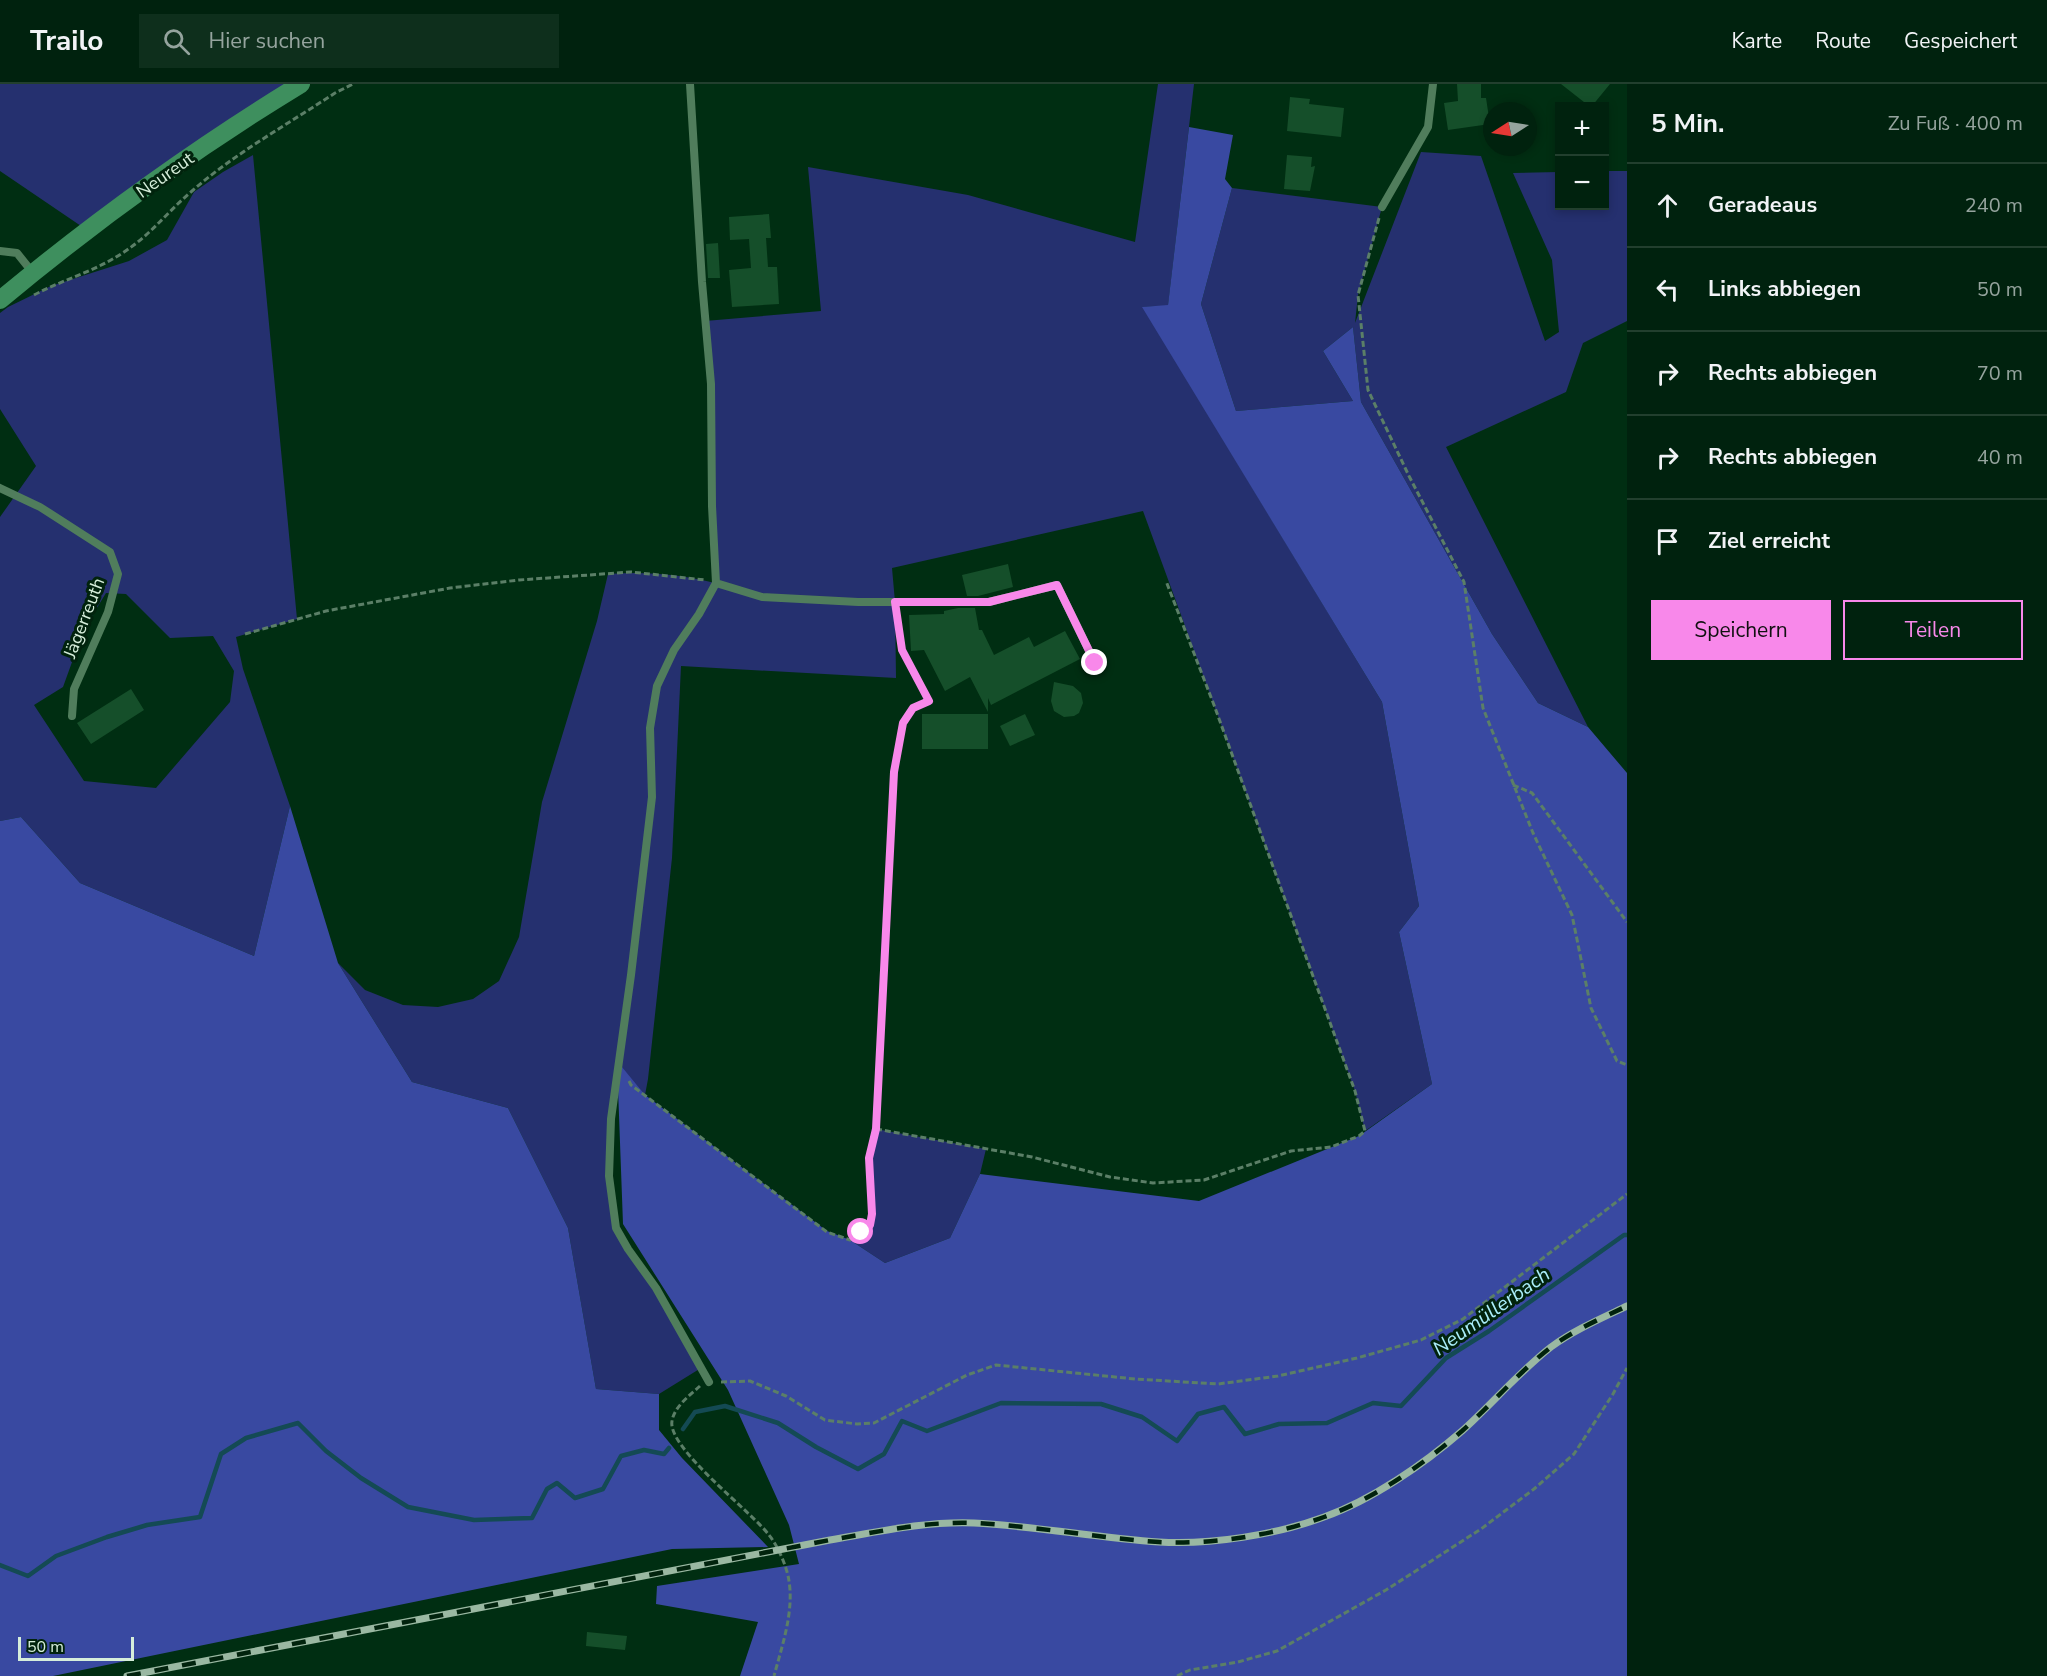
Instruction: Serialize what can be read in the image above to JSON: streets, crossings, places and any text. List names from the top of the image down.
{
  "streets": {
    "street": ["Neureut"],
    "lane": ["Jägerreuth"]
  },
  "water": ["Neumüllerbach"],
  "scale_bar": "50 m",
  "north": "left",
  "page": {
    "header": "Trailo",
    "search": "Hier suchen",
    "nav": ["Karte", "Route", "Gespeichert"],
    "heading": ["5 Min.", "Zu Fuß · 400 m"],
    "map_buttons": ["+", "−"],
    "list": [
      ["Geradeaus", "240 m"],
      ["Links abbiegen", "50 m"],
      ["Rechts abbiegen", "70 m"],
      ["Rechts abbiegen", "40 m"],
      "Ziel erreicht"
    ],
    "buttons": ["Speichern", "Teilen"],
    "scale": "50 m"
  }
}
